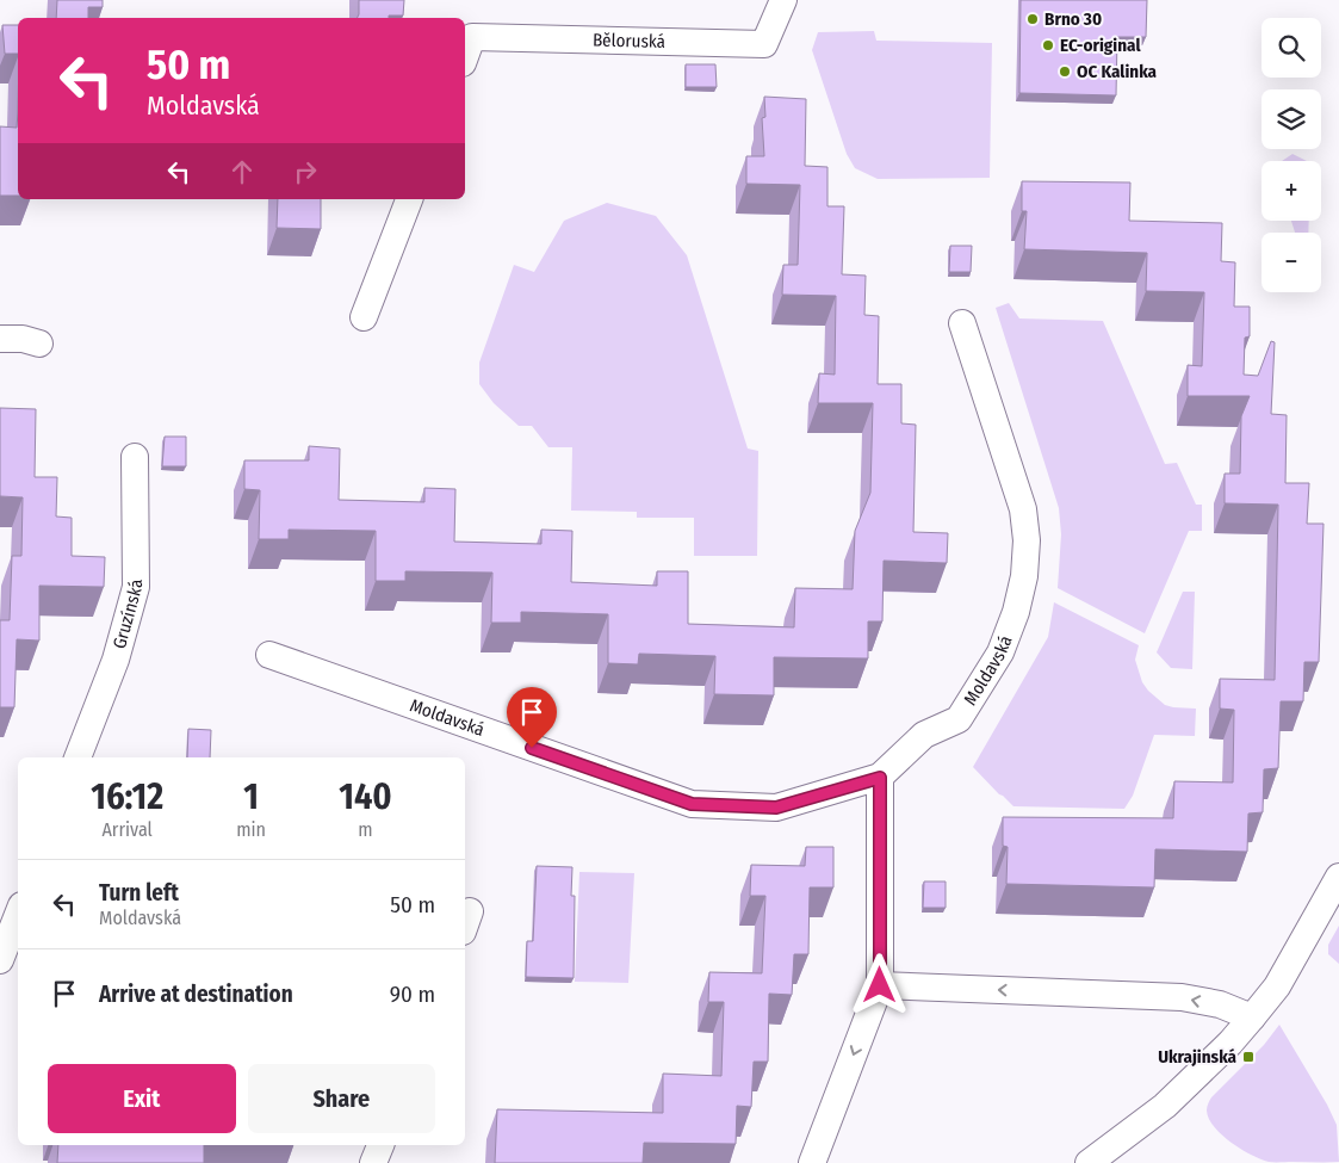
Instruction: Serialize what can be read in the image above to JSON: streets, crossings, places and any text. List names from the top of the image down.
{
  "streets": {
    "street": ["Běloruská", "Gruzínská", "Moldavská"]
  },
  "places": {
    "other": ["Brno 30", "EC-original", "OC Kalinka"],
    "transit": ["Ukrajinská"]
  },
  "page": {
    "map_buttons": ["+", "−"],
    "turn": ["50 m", "Moldavská"],
    "eta": [
      "16:12",
      "Arrival",
      "1",
      "min",
      "140",
      "m"
    ],
    "list": [
      {
        "name": "Turn left",
        "note": "Moldavská",
        "value": "50 m"
      },
      {
        "name": "Arrive at destination",
        "value": "90 m"
      }
    ],
    "buttons": ["Exit", "Share"]
  }
}
